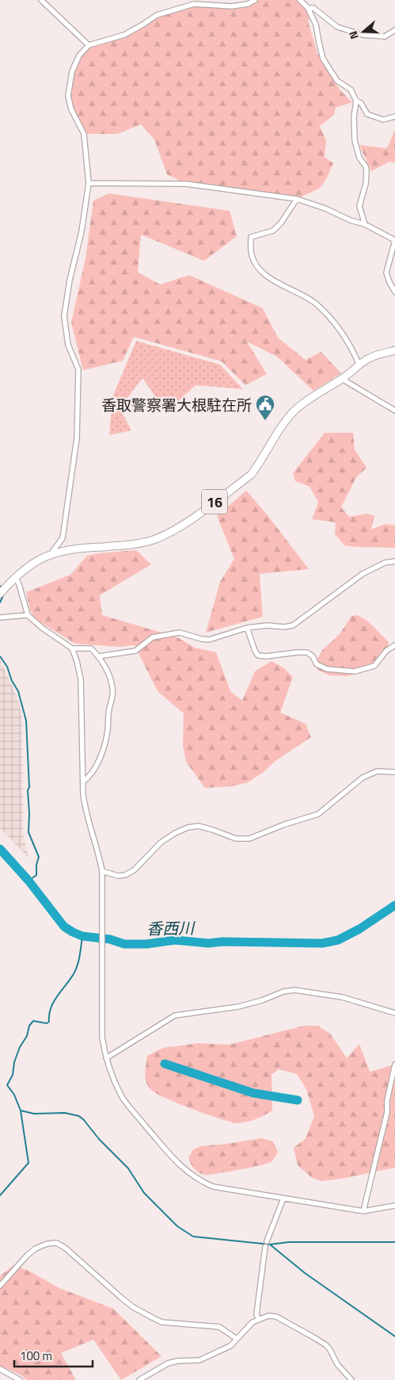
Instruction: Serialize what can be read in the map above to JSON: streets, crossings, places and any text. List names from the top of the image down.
{
  "streets": {
    "main road": ["16"]
  },
  "water": ["香西川"],
  "places": {
    "public building": ["香取警察署大根駐在所"]
  },
  "scale_bar": "100 m",
  "north": "left"
}
